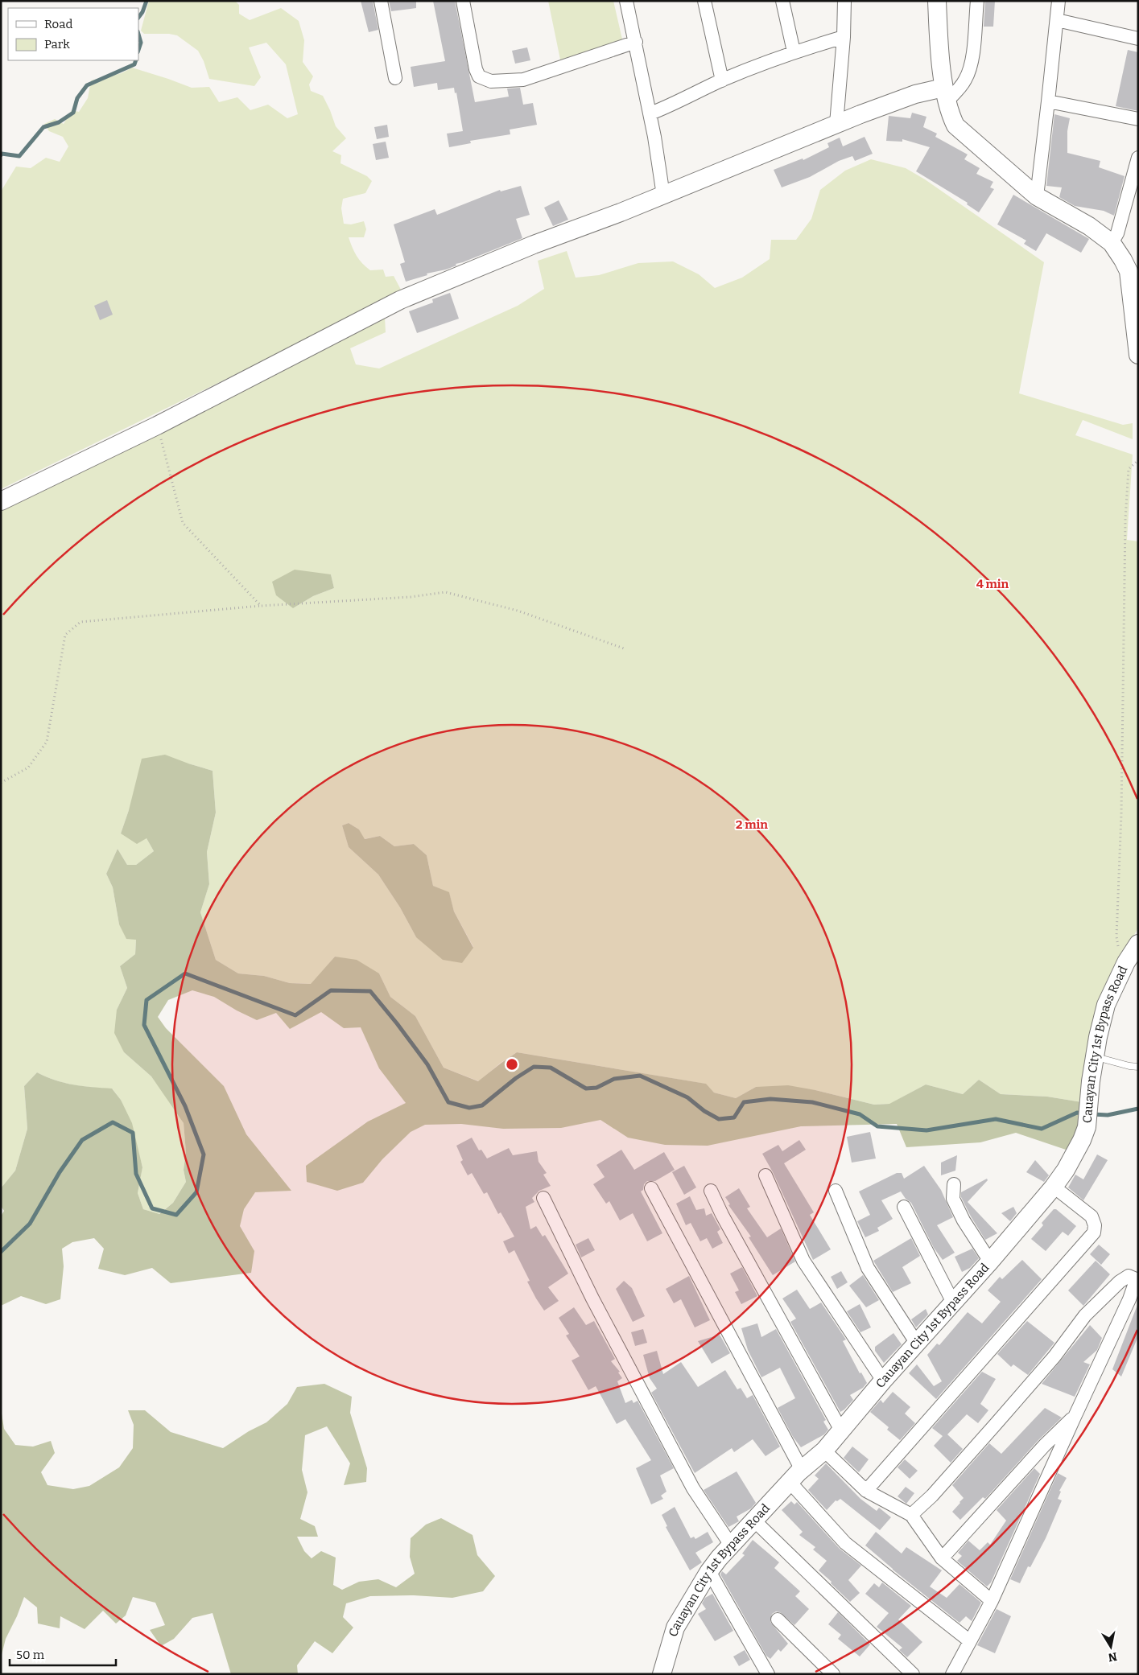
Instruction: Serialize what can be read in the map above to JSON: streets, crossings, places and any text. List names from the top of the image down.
{
  "streets": {
    "street": ["Cauayan City 1st Bypass Road"]
  },
  "legend": ["Road", "Park"],
  "scale_bar": "50 m",
  "north": "bottom",
  "rings": ["4 min", "2 min"]
}
